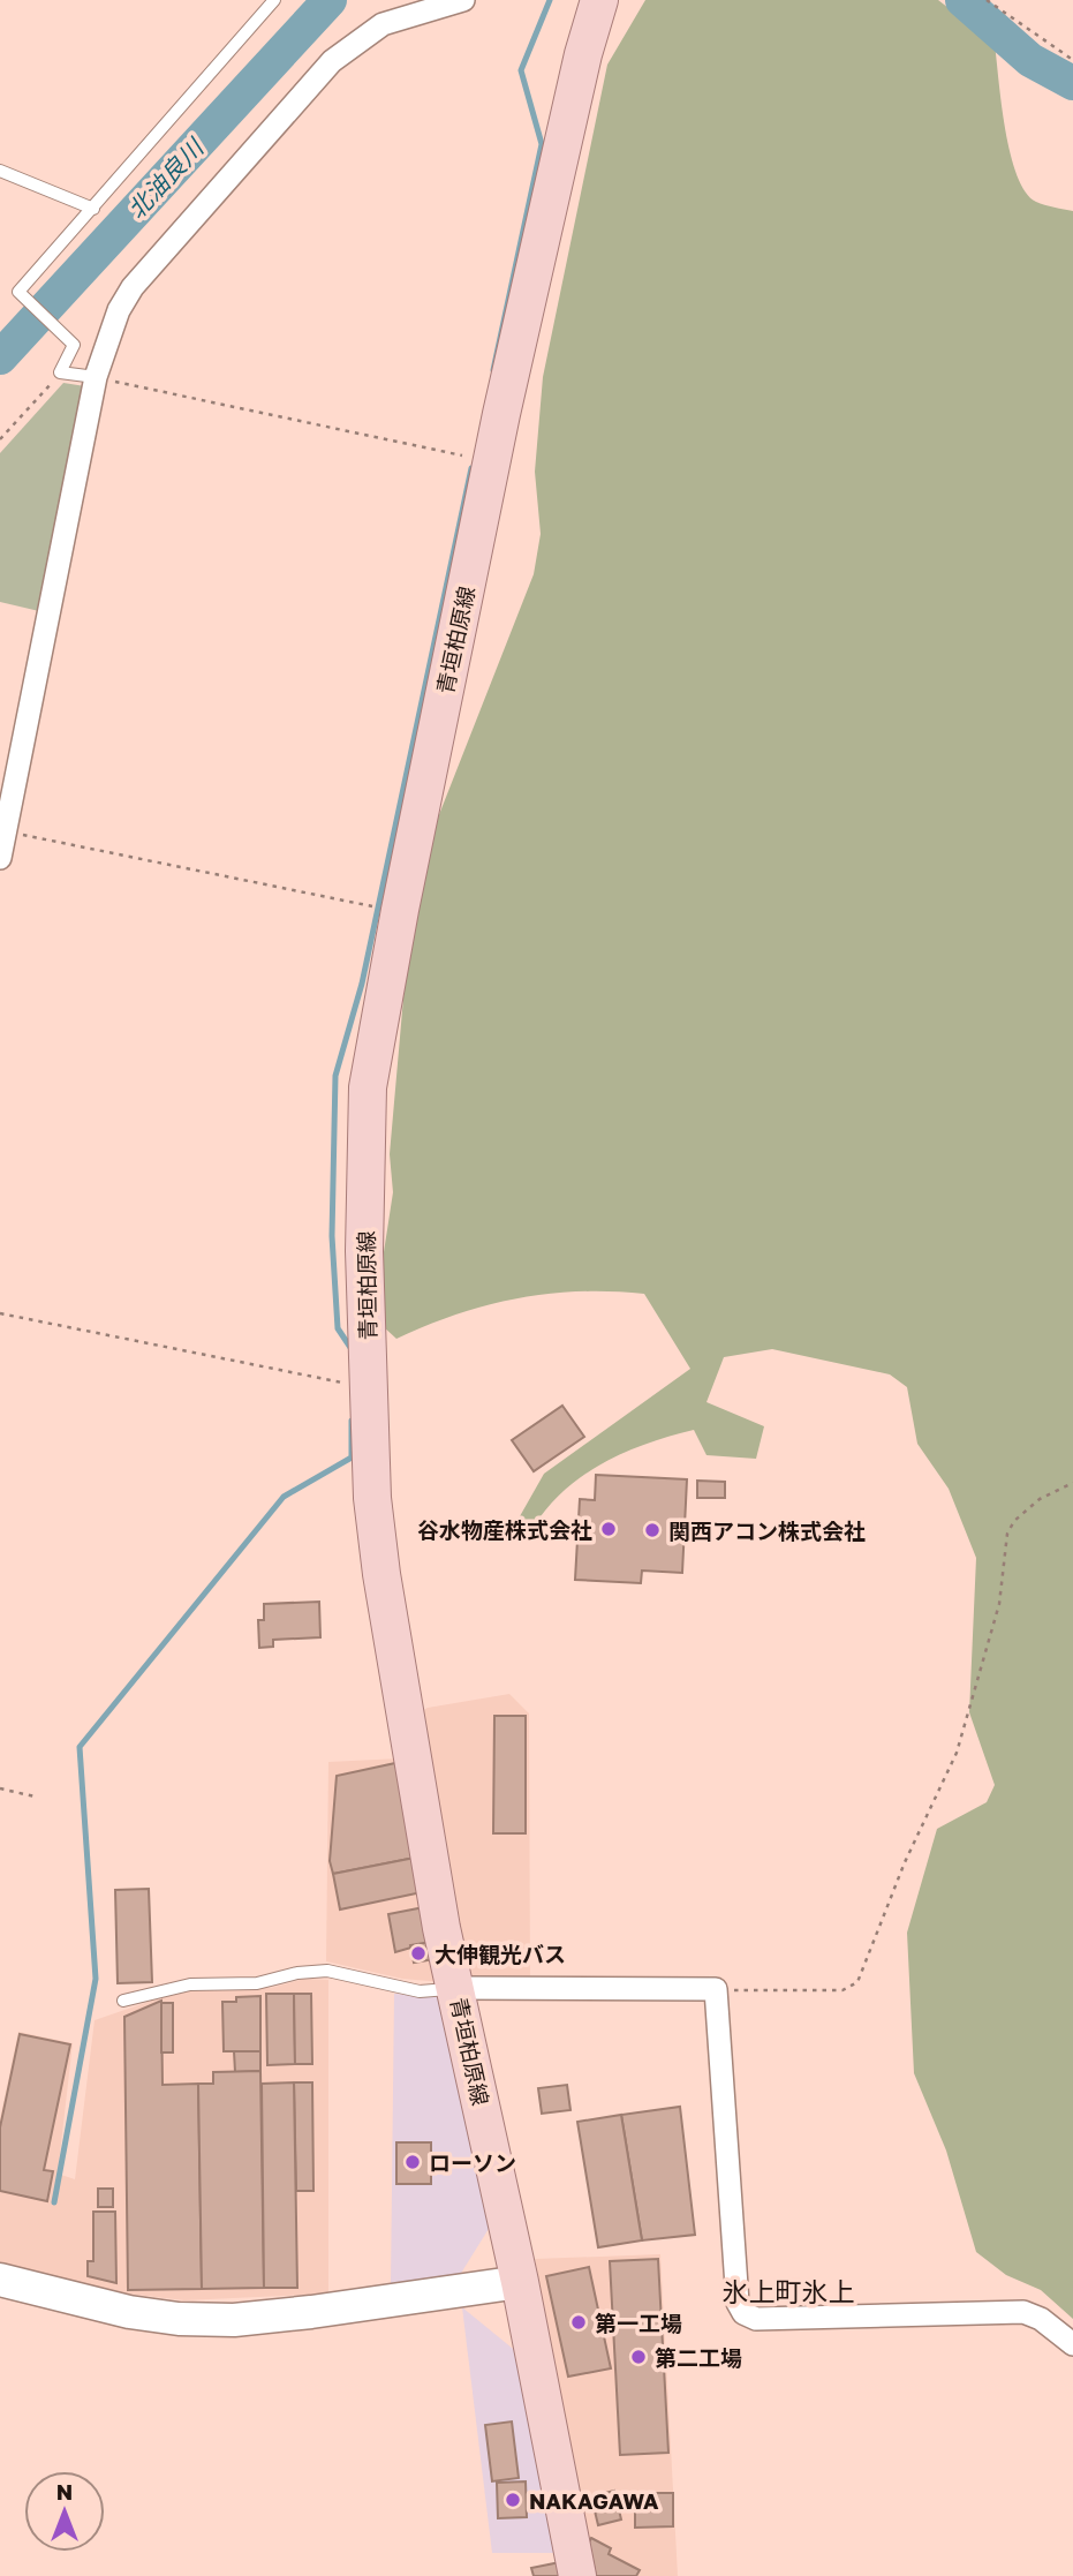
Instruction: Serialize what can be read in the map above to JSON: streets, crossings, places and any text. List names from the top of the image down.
{
  "streets": {
    "main road": ["青垣柏原線"]
  },
  "districts": ["氷上町氷上"],
  "water": ["北油良川"],
  "places": [
    "谷水物産株式会社",
    "関西アコン株式会社",
    "大伸観光バス",
    "ローソン",
    "第一工場",
    "第二工場",
    "NAKAGAWA"
  ],
  "north": "top"
}
